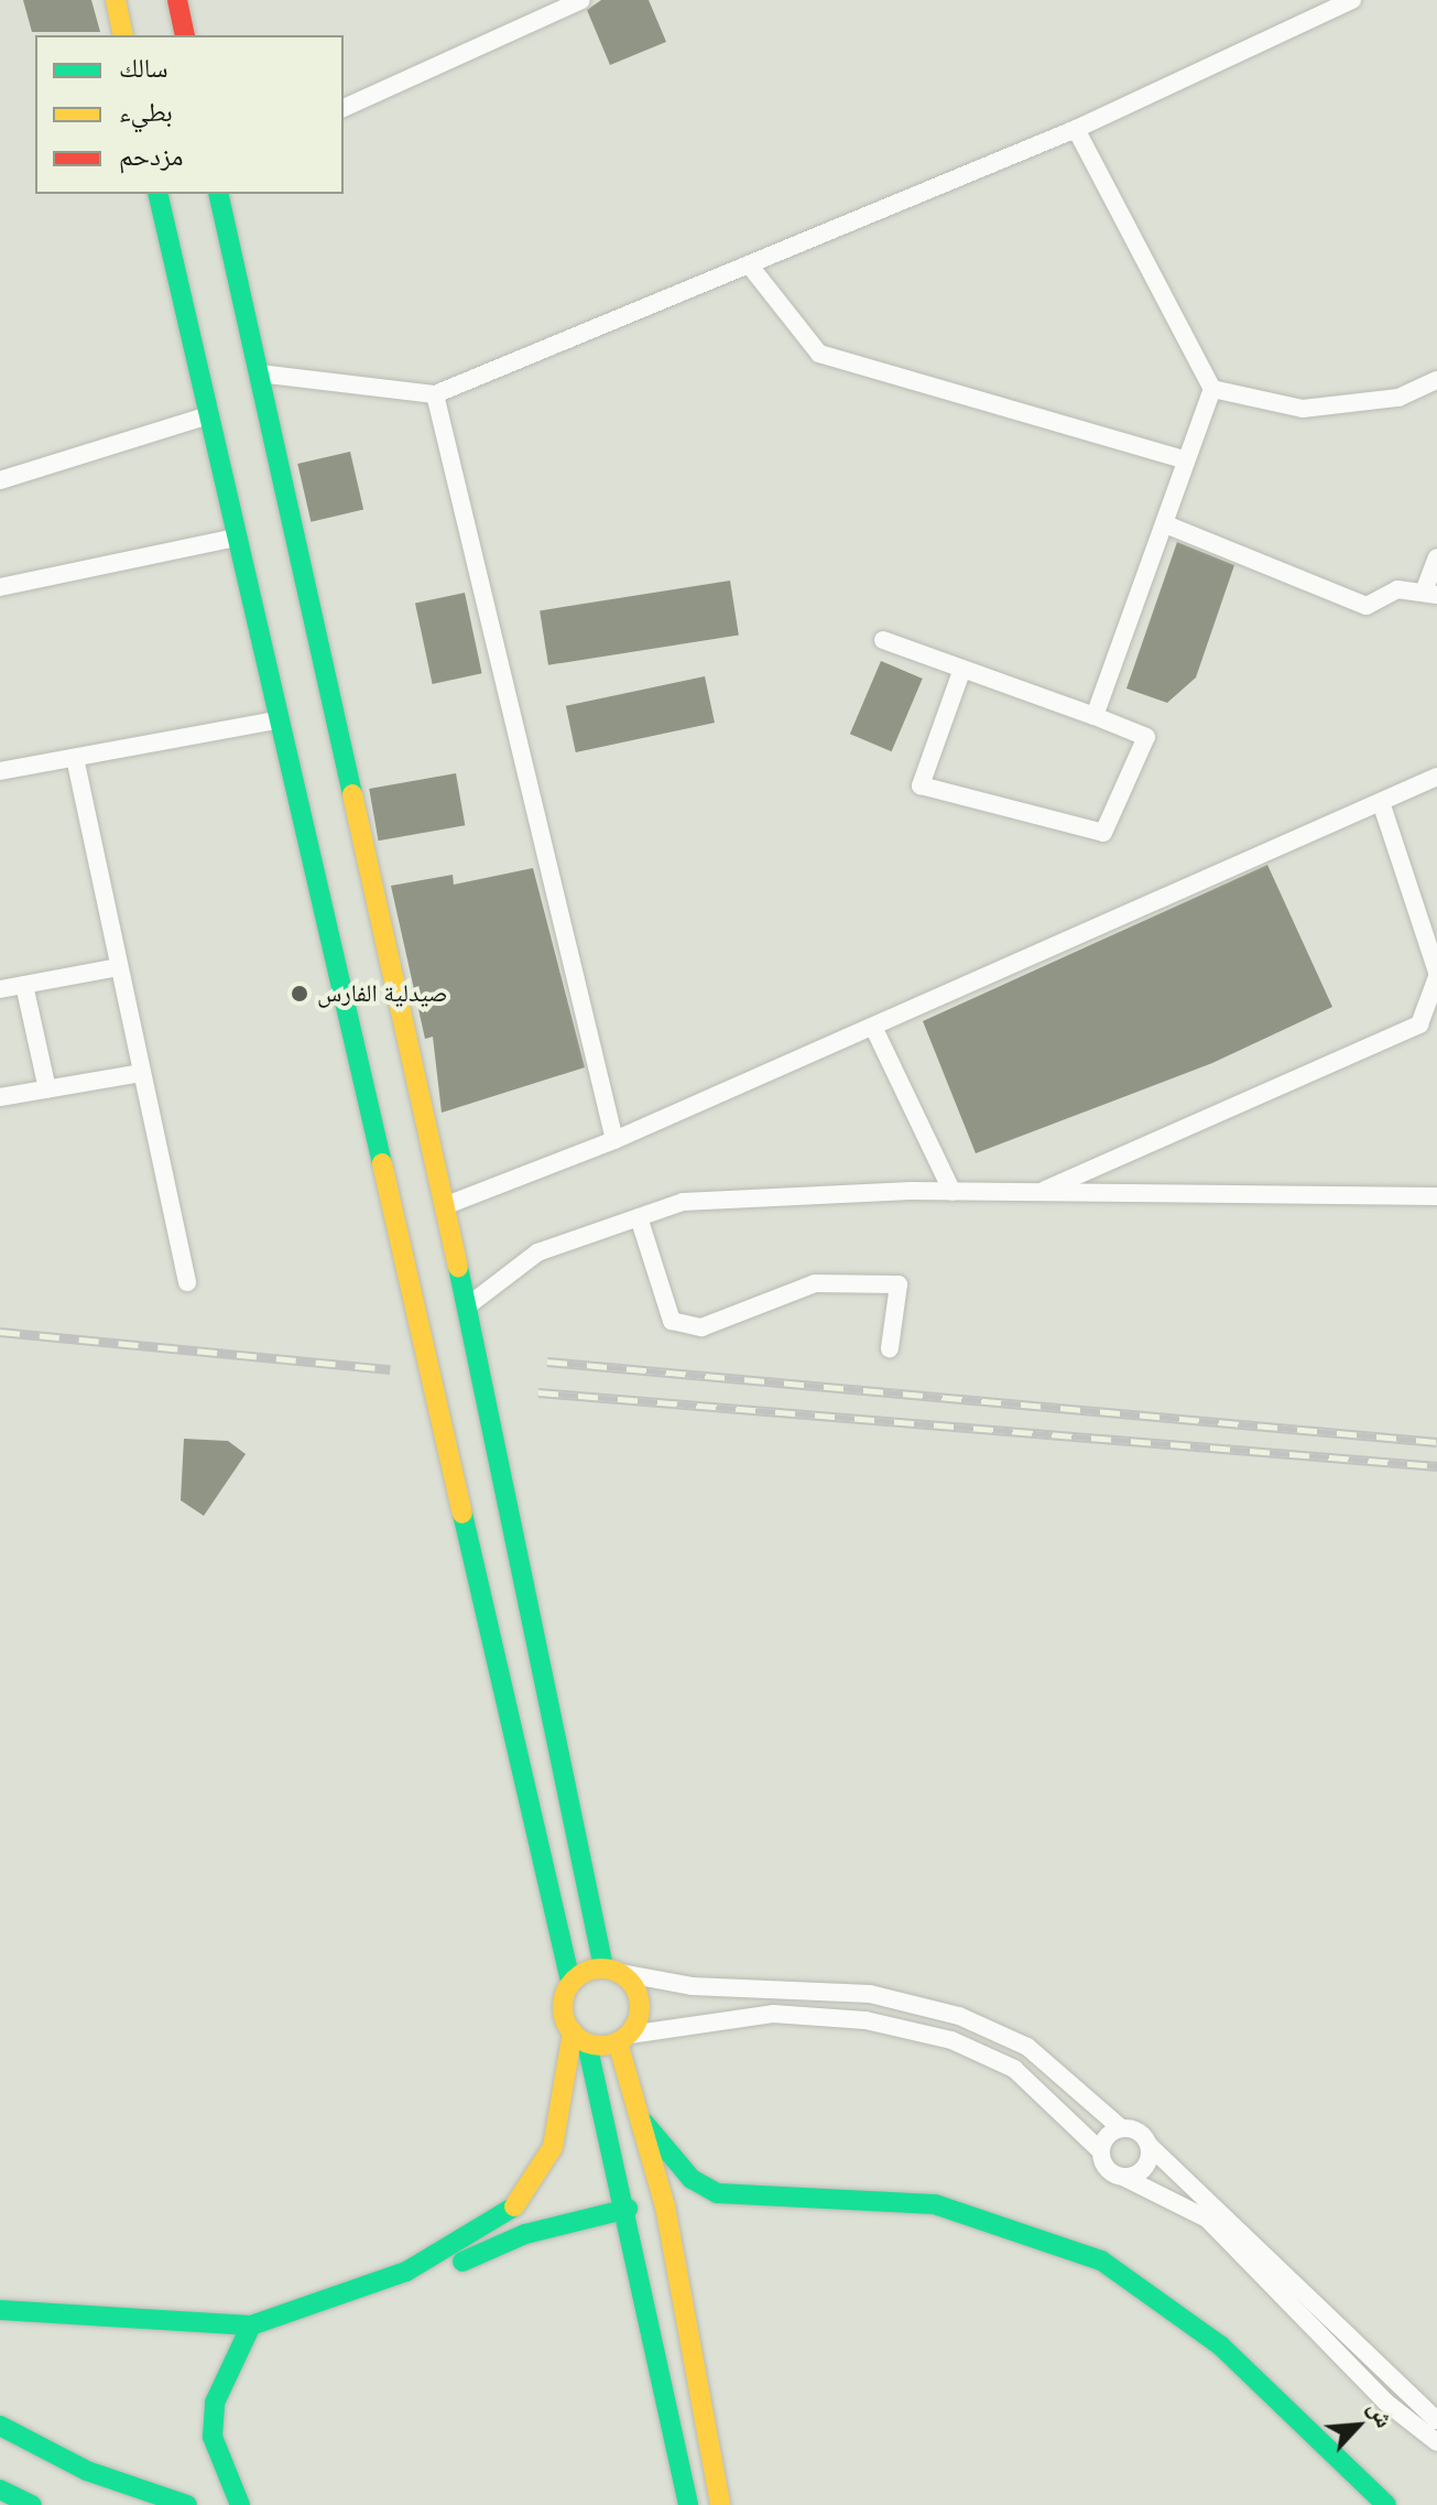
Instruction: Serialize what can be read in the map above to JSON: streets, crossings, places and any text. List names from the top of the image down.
{
  "places": ["صيدلية الفارس"],
  "legend": ["سالك", "بطيء", "مزدحم"],
  "north": "top right"
}
